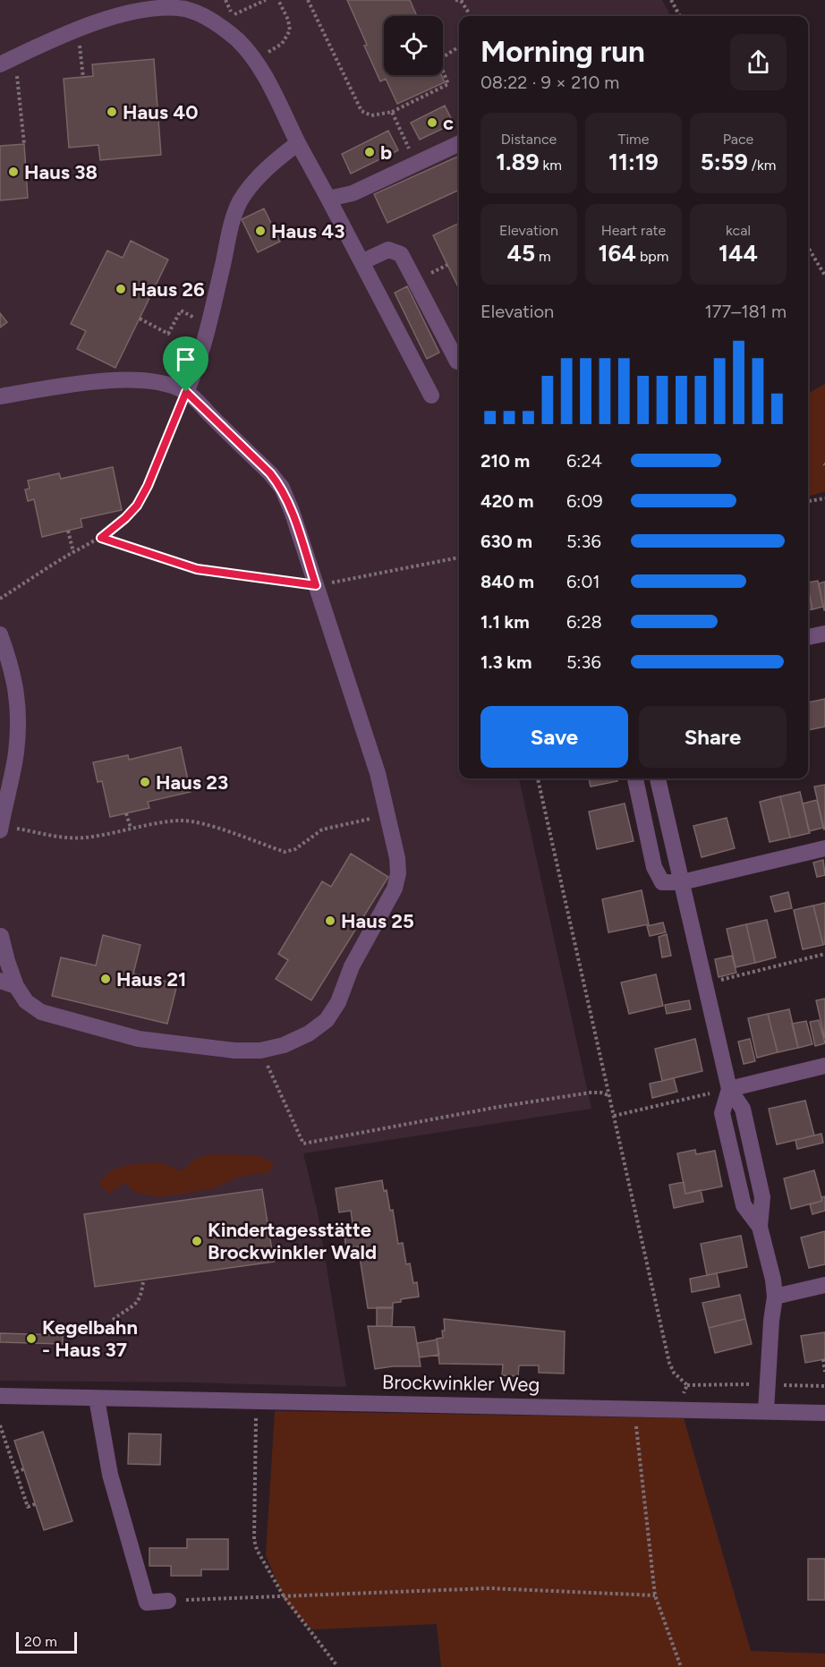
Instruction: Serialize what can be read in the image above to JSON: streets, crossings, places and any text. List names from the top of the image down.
{
  "streets": {
    "street": ["Brockwinkler Weg"]
  },
  "places": [
    "Haus 40",
    "c",
    "b",
    "Haus 38",
    "Haus 43",
    "Haus 26",
    "Haus 23",
    "Haus 25",
    "Haus 21",
    "Kindertagesstätte Brockwinkler Wald",
    "Kegelbahn - Haus 37"
  ],
  "scale_bar": "20 m",
  "page": {
    "heading": ["Morning run", "08:22 · 9 × 210 m"],
    "stats": [
      ["Distance", "1.89 km"],
      ["Time", "11:19"],
      ["Pace", "5:59 /km"],
      ["Elevation", "45 m"],
      ["Heart rate", "164 bpm"],
      ["kcal", "144"]
    ],
    "chart": ["Elevation", "177–181 m"],
    "list": [
      {
        "name": "210 m",
        "note": "6:24"
      },
      {
        "name": "420 m",
        "note": "6:09"
      },
      {
        "name": "630 m",
        "note": "5:36"
      },
      {
        "name": "840 m",
        "note": "6:01"
      },
      {
        "name": "1.1 km",
        "note": "6:28"
      },
      {
        "name": "1.3 km",
        "note": "5:36"
      }
    ],
    "buttons": ["Save", "Share"],
    "scale": "20 m"
  }
}
